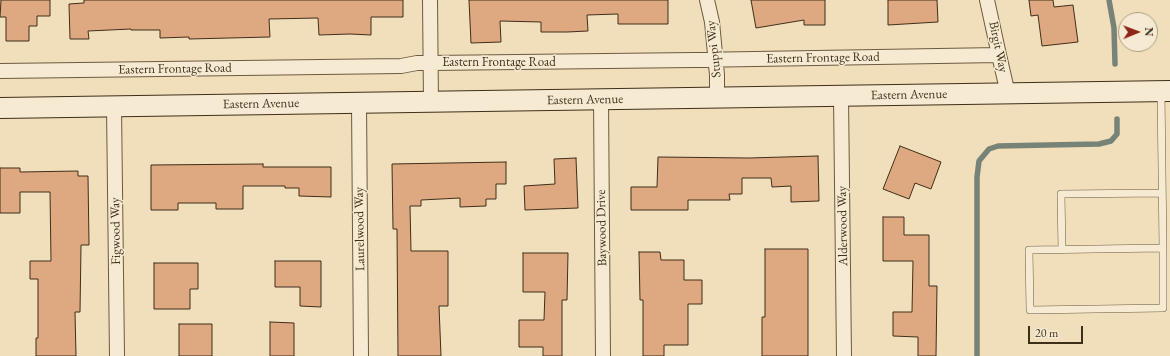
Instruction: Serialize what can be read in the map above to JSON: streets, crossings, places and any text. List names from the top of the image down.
{
  "streets": {
    "main road": ["Eastern Avenue"],
    "street": [
      "Birgit Way",
      "Stuppi Way",
      "Eastern Frontage Road",
      "Alderwood Way",
      "Baywood Drive",
      "Laurelwood Way",
      "Figwood Way"
    ]
  },
  "crossings": [
    ["Birgit Way", "Eastern Frontage Road"],
    ["Birgit Way", "Eastern Avenue"],
    ["Stuppi Way", "Eastern Frontage Road"],
    ["Stuppi Way", "Eastern Avenue"],
    ["Eastern Avenue", "Alderwood Way"],
    ["Eastern Avenue", "Baywood Drive"],
    ["Eastern Avenue", "Laurelwood Way"],
    ["Eastern Avenue", "Figwood Way"]
  ],
  "scale_bar": "20 m",
  "north": "right"
}
